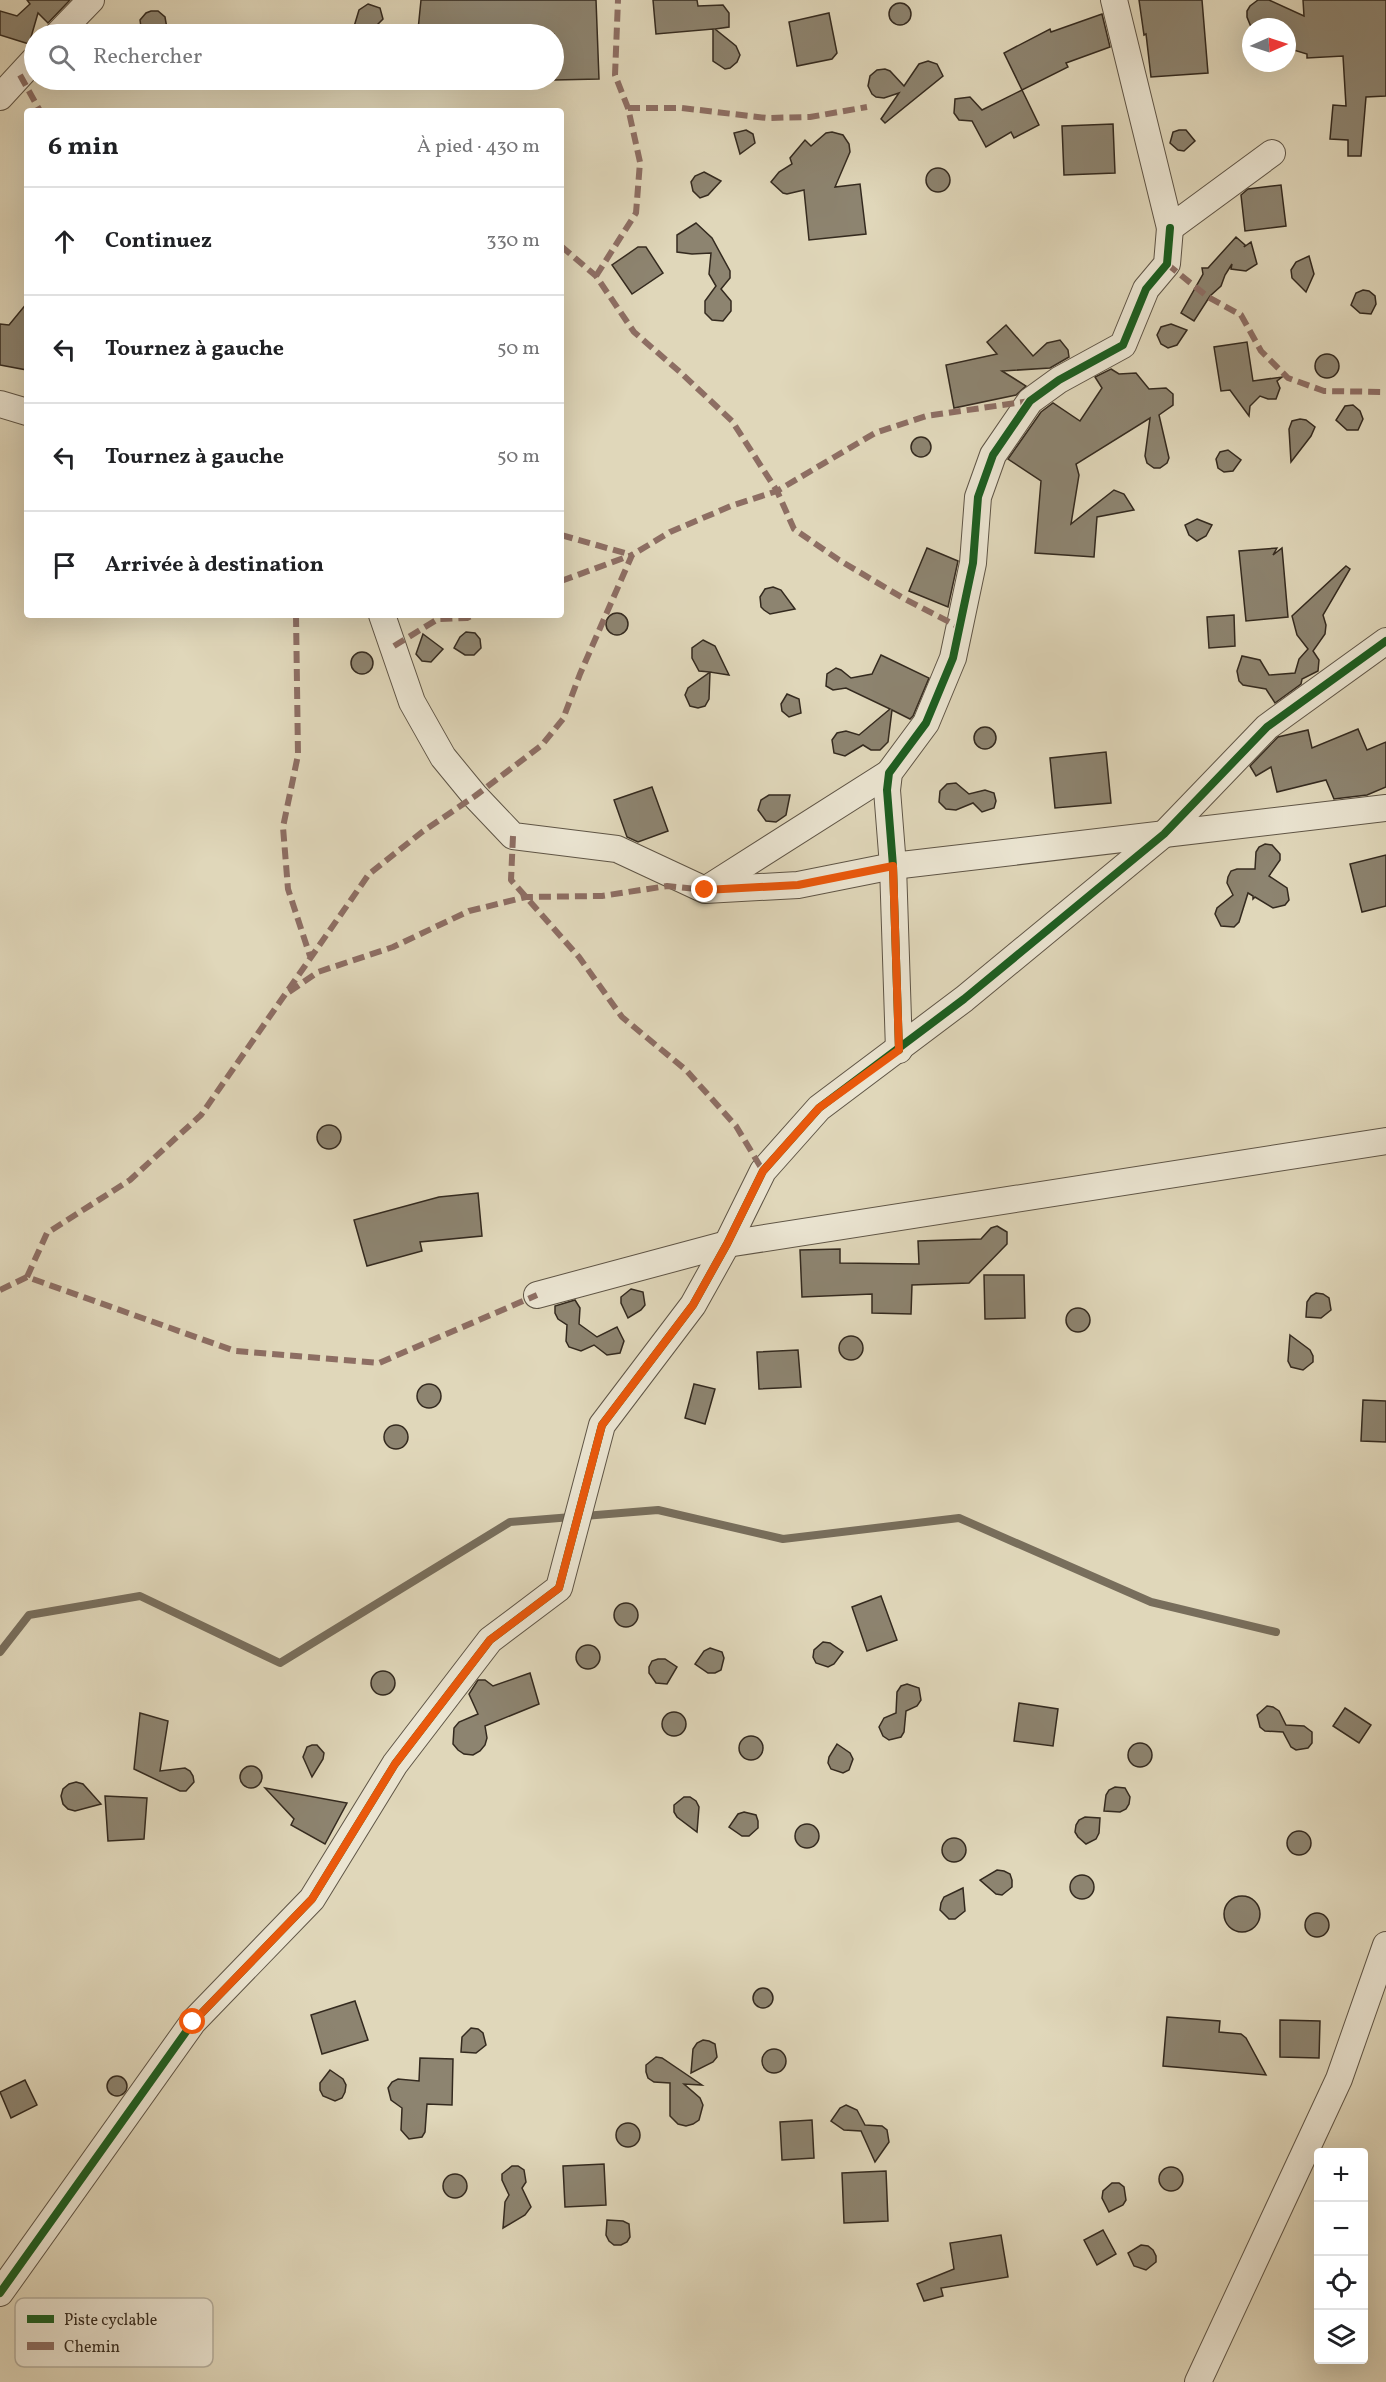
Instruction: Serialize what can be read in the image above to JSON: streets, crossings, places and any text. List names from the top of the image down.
{
  "legend": ["Piste cyclable", "Chemin"],
  "north": "right",
  "page": {
    "search": "Rechercher",
    "heading": ["6 min", "À pied · 430 m"],
    "list": [
      ["Continuez", "330 m"],
      ["Tournez à gauche", "50 m"],
      ["Tournez à gauche", "50 m"],
      "Arrivée à destination"
    ],
    "map_buttons": ["+", "−"]
  }
}
